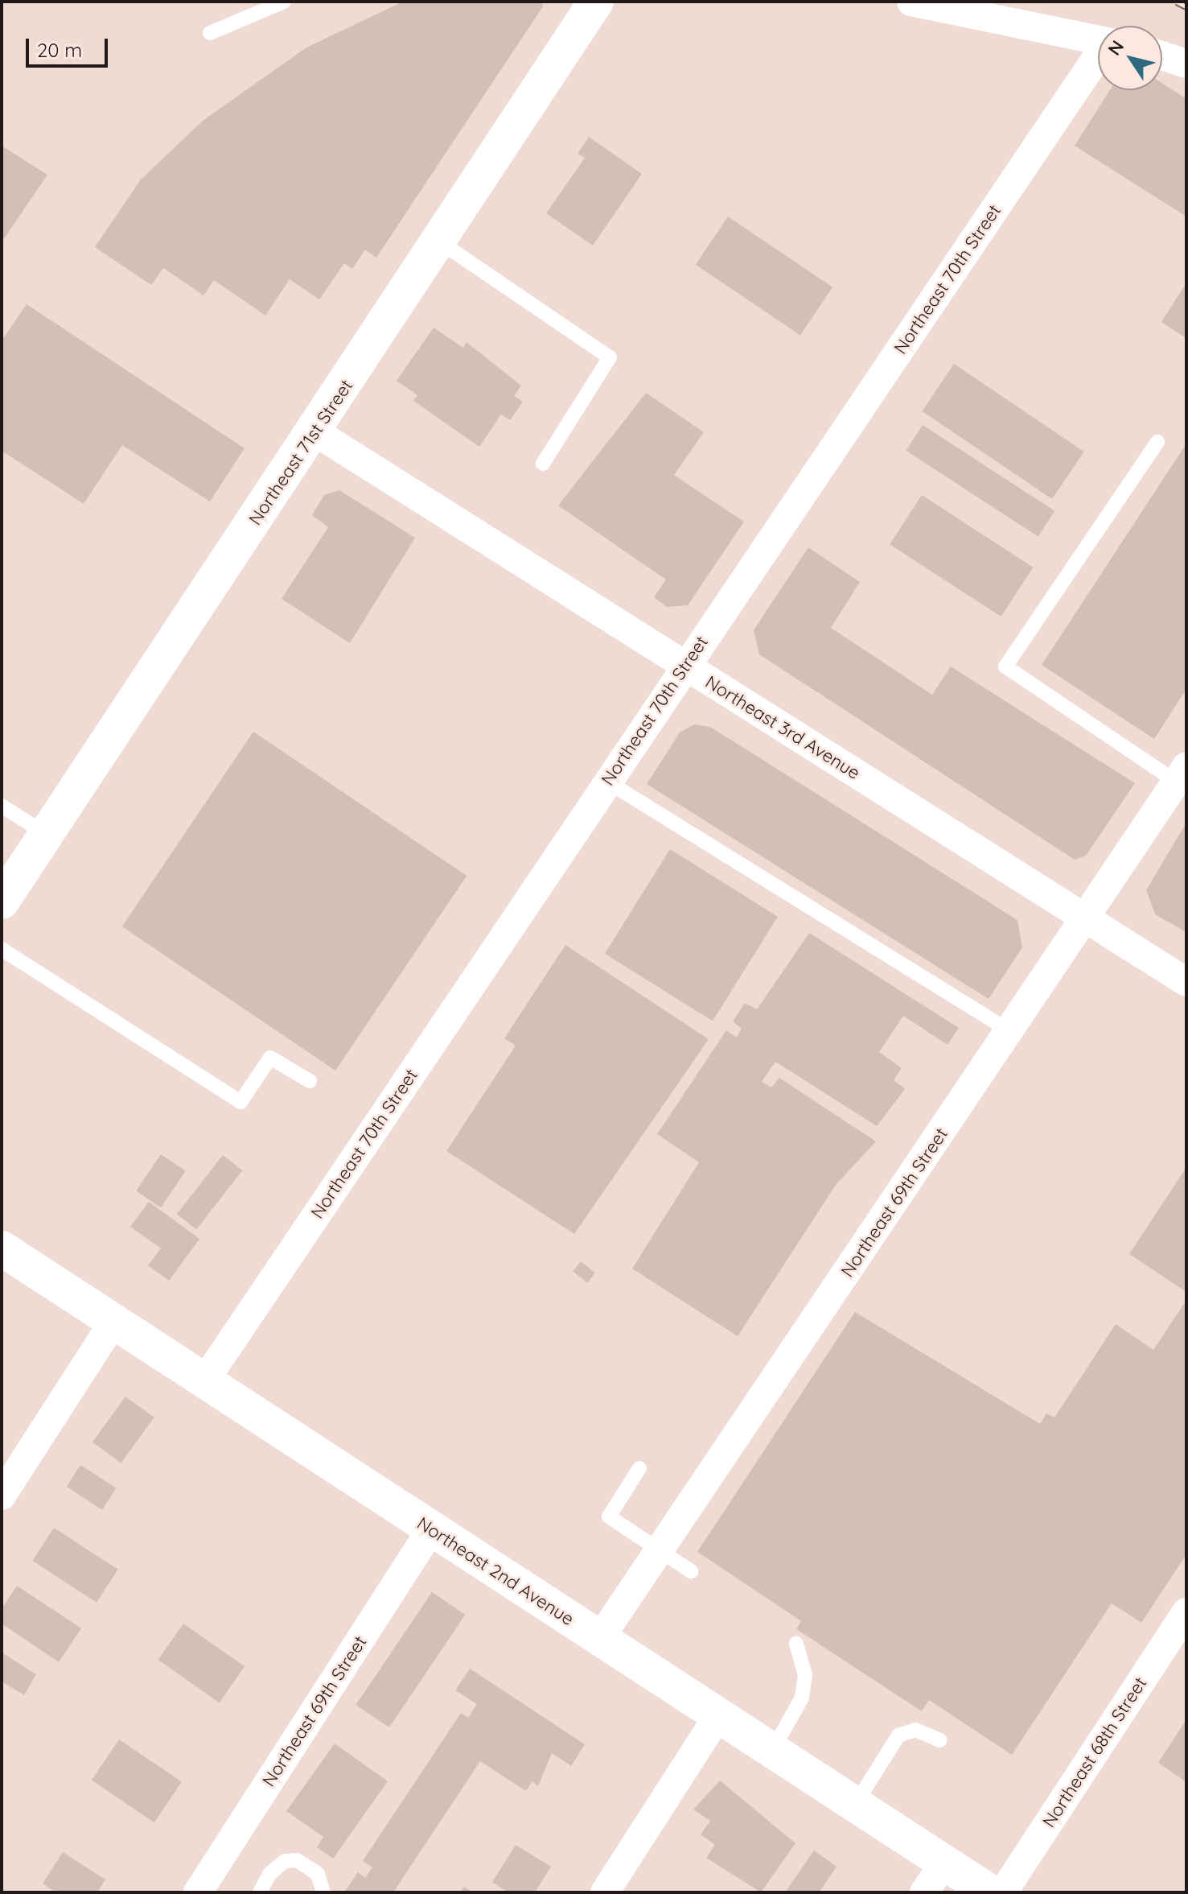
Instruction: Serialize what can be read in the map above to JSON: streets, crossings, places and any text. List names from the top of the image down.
{
  "streets": {
    "main road": ["Northeast 71st Street", "Northeast 2nd Avenue"],
    "street": [
      "Northeast 70th Street",
      "Northeast 3rd Avenue",
      "Northeast 69th Street",
      "Northeast 68th Street"
    ]
  },
  "crossings": [
    ["Northeast 70th Street", "Northeast 3rd Avenue"],
    ["Northeast 70th Street", "Northeast 2nd Avenue"],
    ["Northeast 71st Street", "Northeast 3rd Avenue"],
    ["Northeast 3rd Avenue", "Northeast 69th Street"],
    ["Northeast 69th Street", "Northeast 2nd Avenue"]
  ],
  "scale_bar": "20 m",
  "north": "top left"
}
